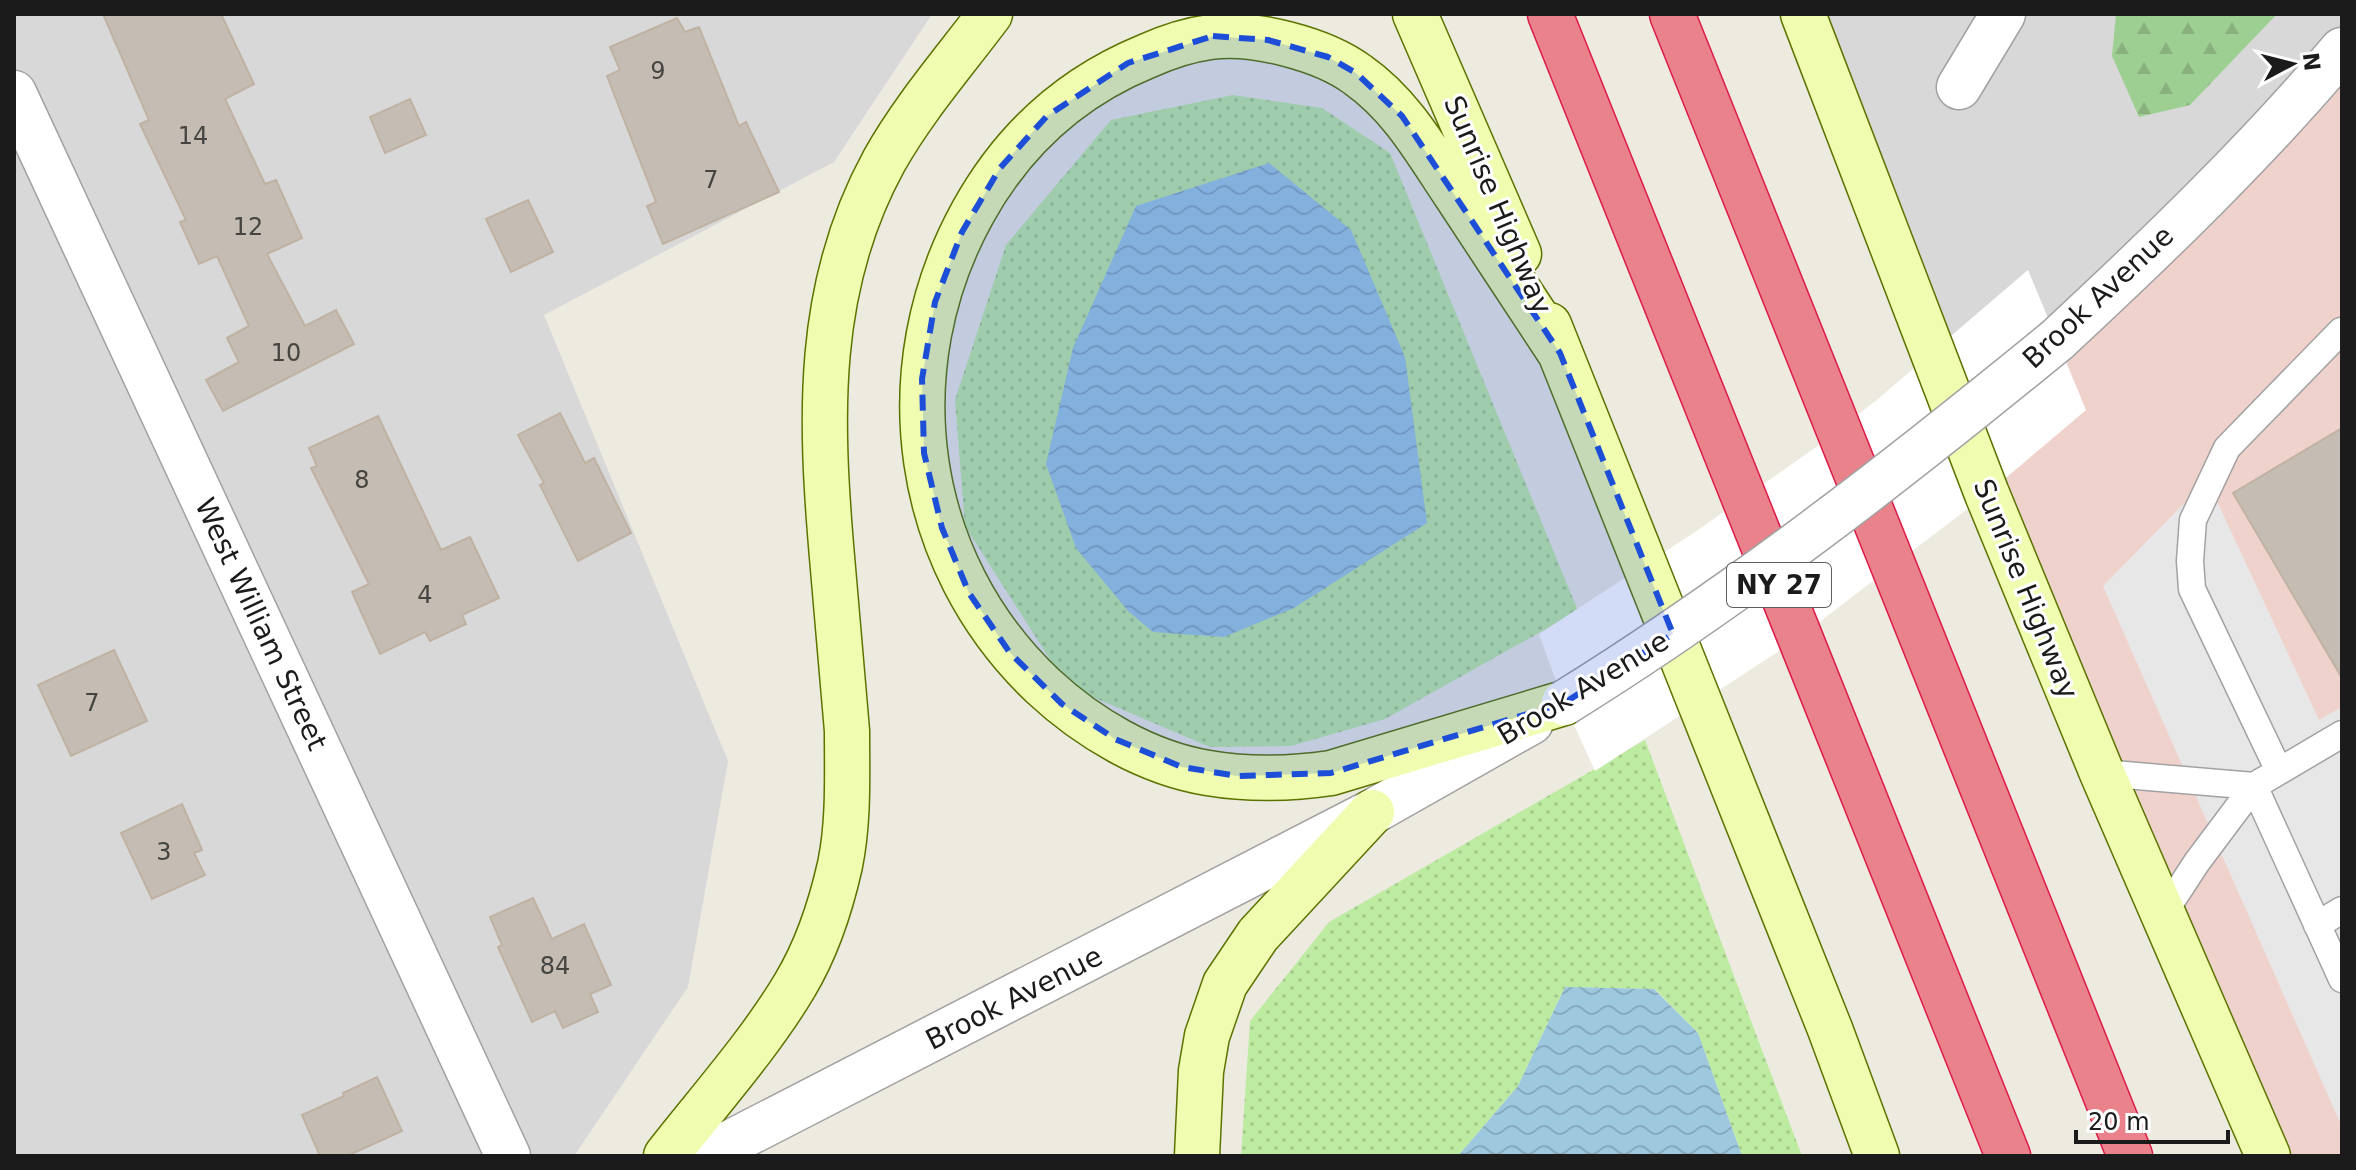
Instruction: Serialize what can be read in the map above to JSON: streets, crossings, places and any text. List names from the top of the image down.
{
  "streets": {
    "highway": ["NY 27"],
    "main road": ["Sunrise Highway"],
    "street": ["Brook Avenue", "West William Street"]
  },
  "house_numbers": [
    "9",
    "14",
    "7",
    "12",
    "10",
    "8",
    "4",
    "7",
    "3",
    "84"
  ],
  "scale_bar": "20 m",
  "north": "right"
}
